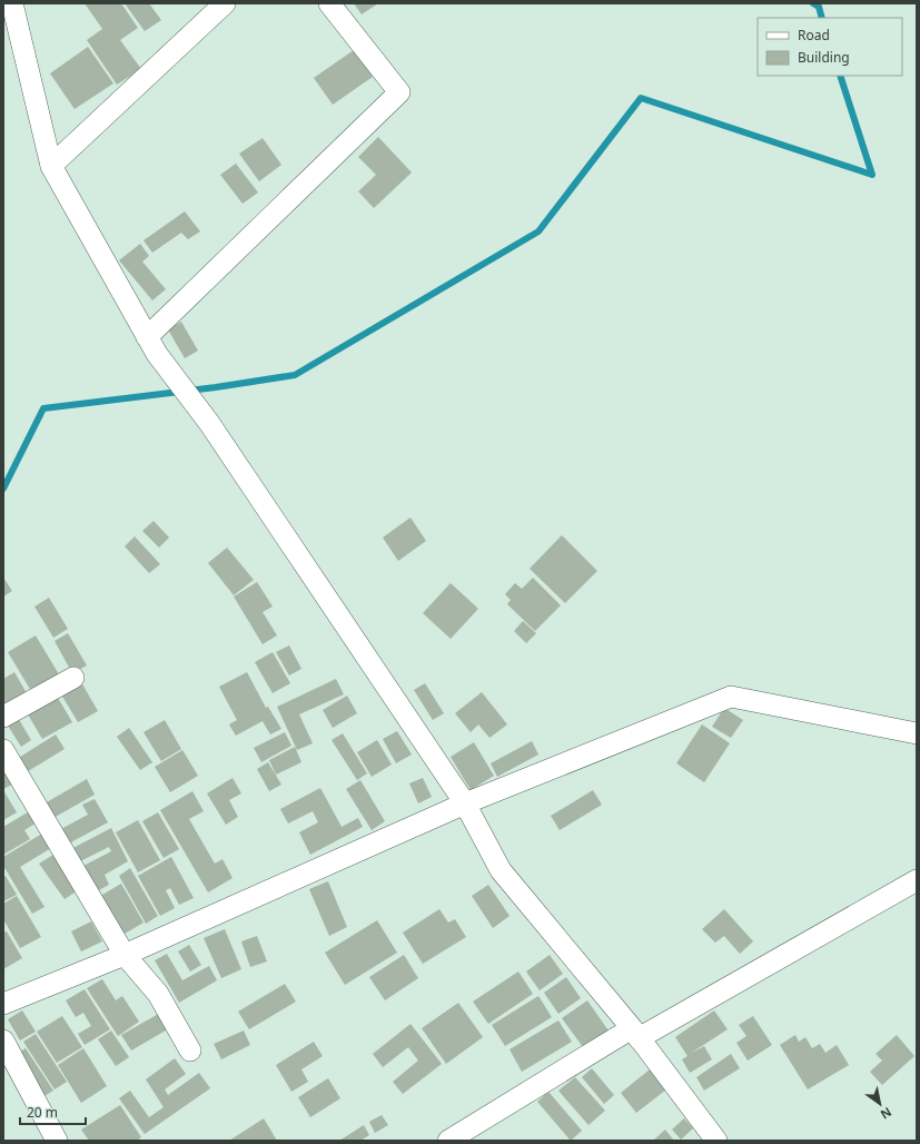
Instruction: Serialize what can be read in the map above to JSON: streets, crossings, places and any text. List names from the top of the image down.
{
  "legend": ["Road", "Building"],
  "scale_bar": "20 m",
  "north": "bottom right"
}
